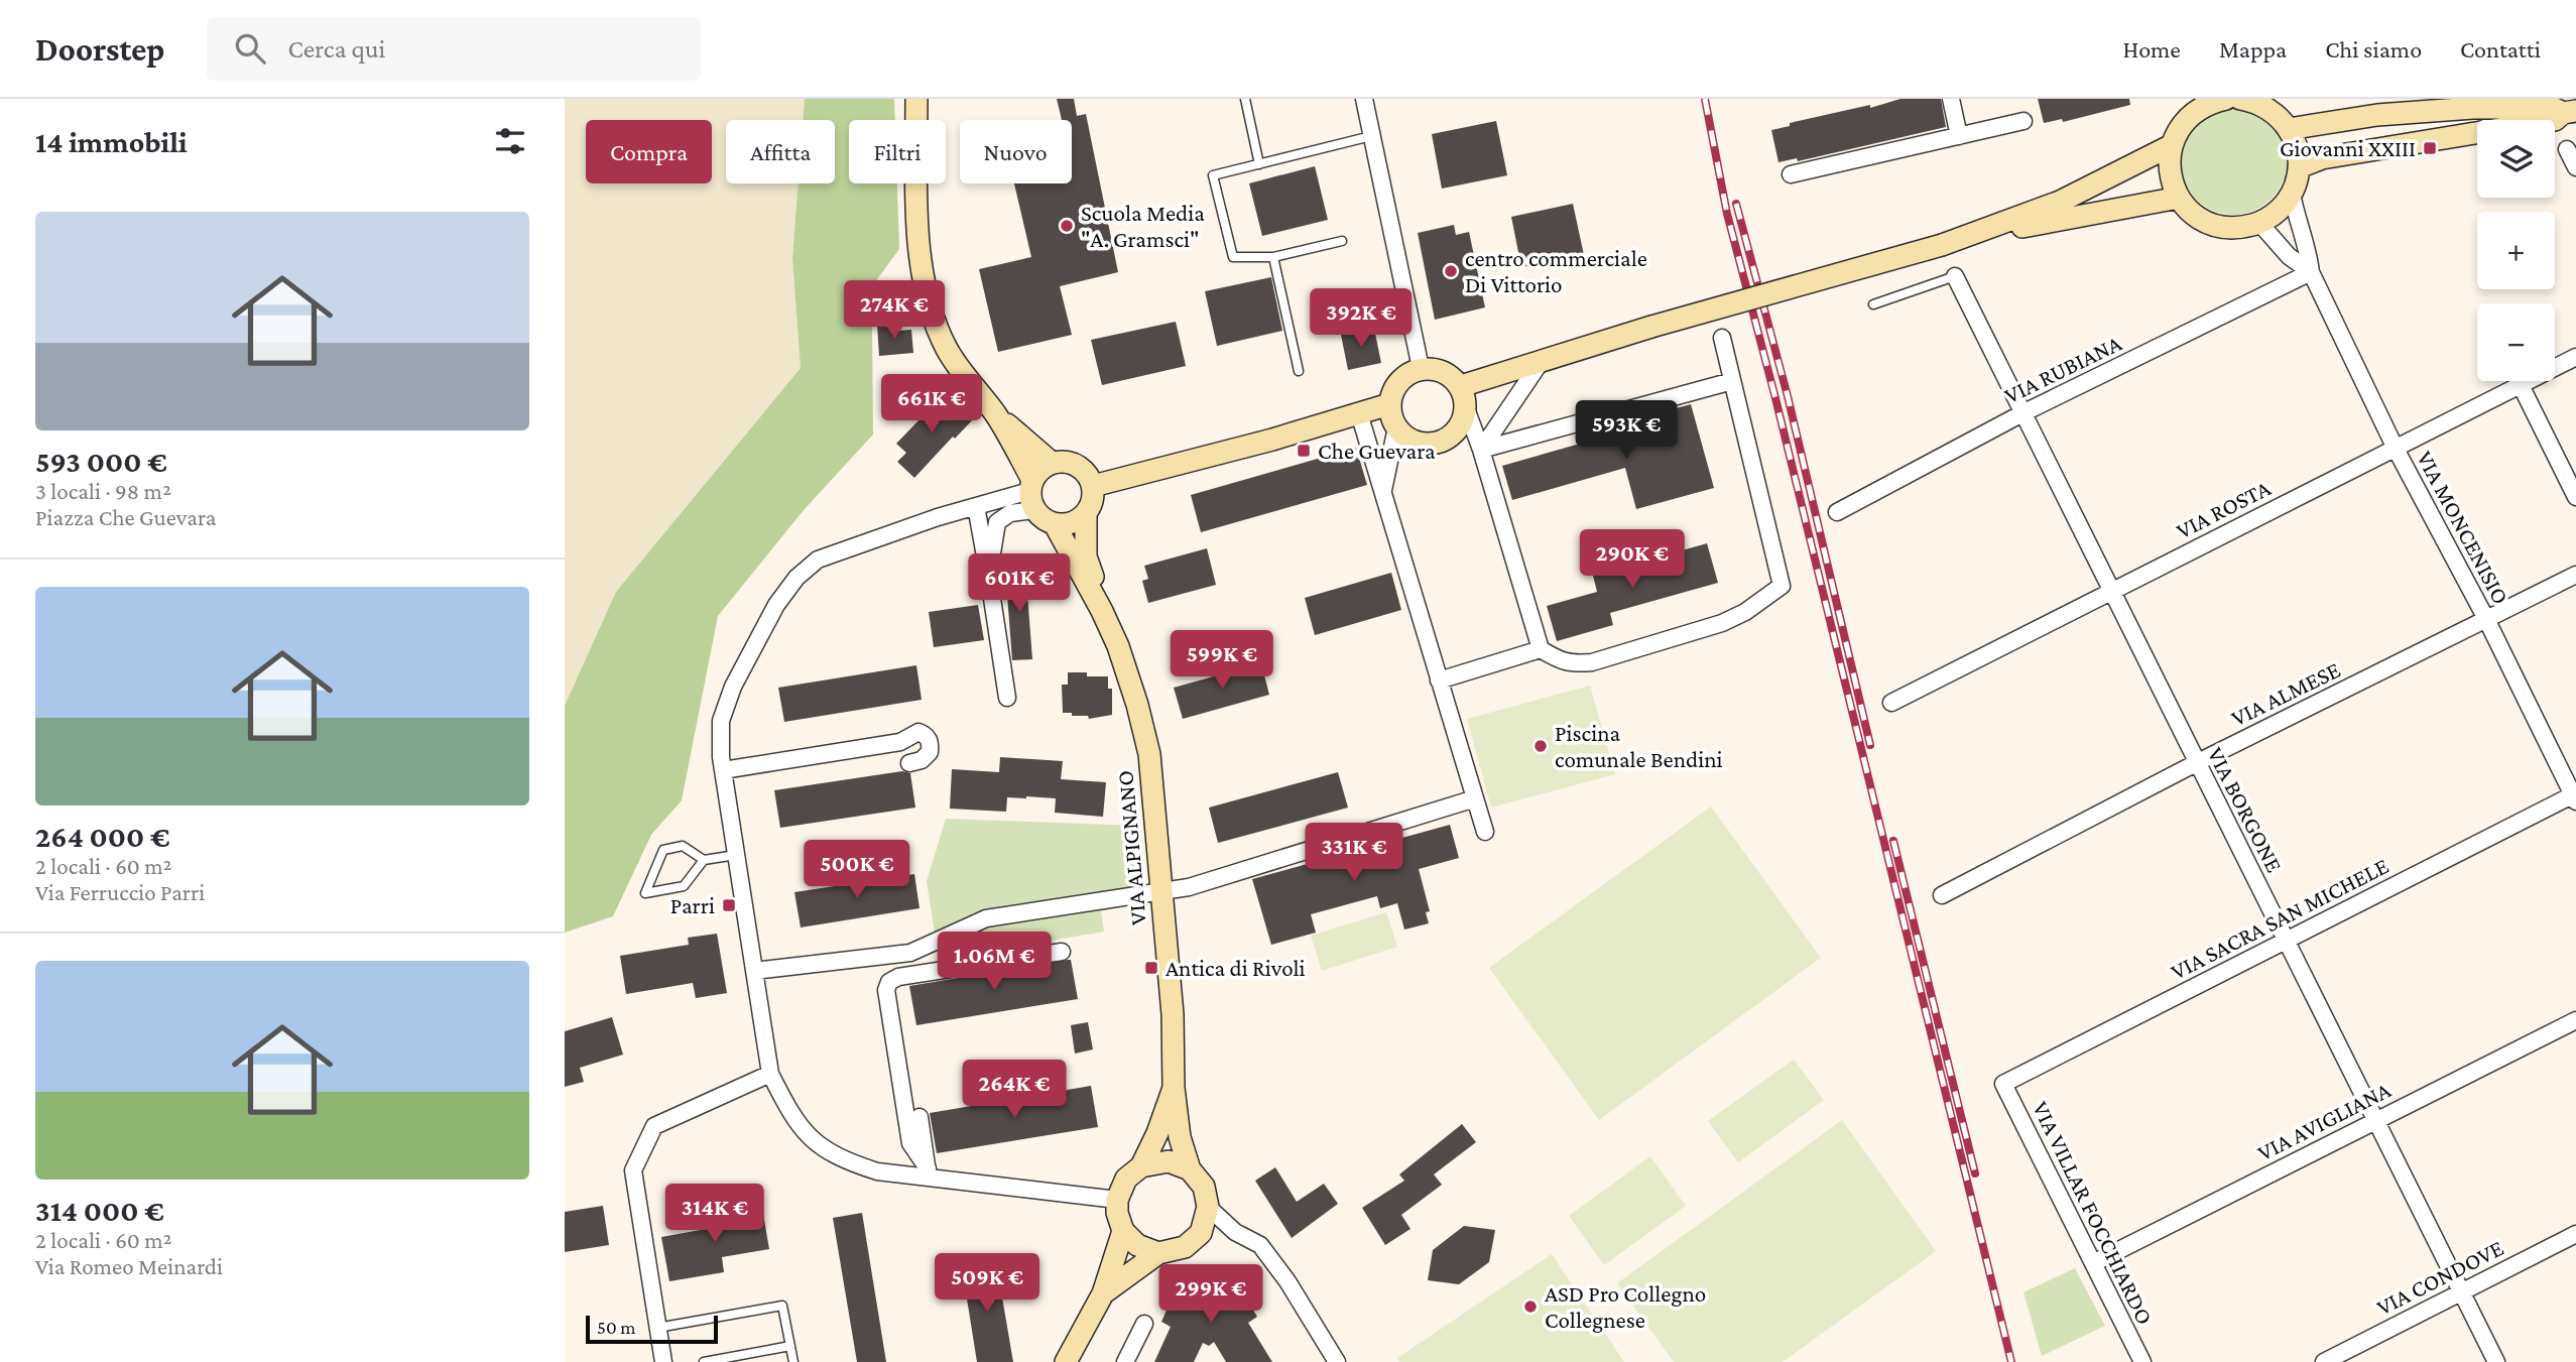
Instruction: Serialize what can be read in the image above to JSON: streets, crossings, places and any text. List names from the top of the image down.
{
  "streets": {
    "street": [
      "VIA RUBIANA",
      "VIA ROSTA",
      "VIA MONCENISIO",
      "VIA ALMESE",
      "VIA BORGONE",
      "VIA ALPIGNANO",
      "VIA SACRA SAN MICHELE",
      "VIA AVIGLIANA",
      "VIA VILLAR FOCCHIARDO",
      "VIA CONDOVE"
    ]
  },
  "crossings": [
    ["VIA RUBIANA", "VIA MONCENISIO"],
    ["VIA RUBIANA", "VIA BORGONE"],
    ["VIA ROSTA", "VIA MONCENISIO"],
    ["VIA ROSTA", "VIA BORGONE"],
    ["VIA MONCENISIO", "VIA ALMESE"],
    ["VIA MONCENISIO", "VIA SACRA SAN MICHELE"],
    ["VIA ALMESE", "VIA BORGONE"],
    ["VIA BORGONE", "VIA SACRA SAN MICHELE"],
    ["VIA BORGONE", "VIA AVIGLIANA"],
    ["VIA BORGONE", "VIA CONDOVE"],
    ["VIA SACRA SAN MICHELE", "VIA VILLAR FOCCHIARDO"],
    ["VIA AVIGLIANA", "VIA VILLAR FOCCHIARDO"]
  ],
  "places": {
    "transit": [
      "Giovanni XXIII",
      "Che Guevara",
      "Parri",
      "Antica di Rivoli"
    ],
    "other": [
      "Scuola Media \"A. Gramsci\"",
      "centro commerciale Di Vittorio",
      "Piscina comunale Bendini",
      "ASD Pro Collegno Collegnese"
    ]
  },
  "scale_bar": "50 m",
  "page": {
    "header": "Doorstep",
    "search": "Cerca qui",
    "nav": [
      "Home",
      "Mappa",
      "Chi siamo",
      "Contatti"
    ],
    "heading": "14 immobili",
    "map_buttons": ["+", "−"],
    "chip": [
      "Compra",
      "Affitta",
      "Filtri",
      "Nuovo"
    ],
    "list": [
      {
        "name": "593 000 €",
        "note": "3 locali · 98 m² · Piazza Che Guevara"
      },
      {
        "name": "264 000 €",
        "note": "2 locali · 60 m² · Via Ferruccio Parri"
      },
      {
        "name": "314 000 €",
        "note": "2 locali · 60 m² · Via Romeo Meinardi"
      }
    ],
    "price": [
      "274K €",
      "392K €",
      "661K €",
      "593K €",
      "290K €",
      "601K €",
      "599K €",
      "331K €",
      "500K €",
      "1.06M €",
      "264K €",
      "314K €",
      "509K €",
      "299K €"
    ],
    "scale": "50 m"
  }
}
